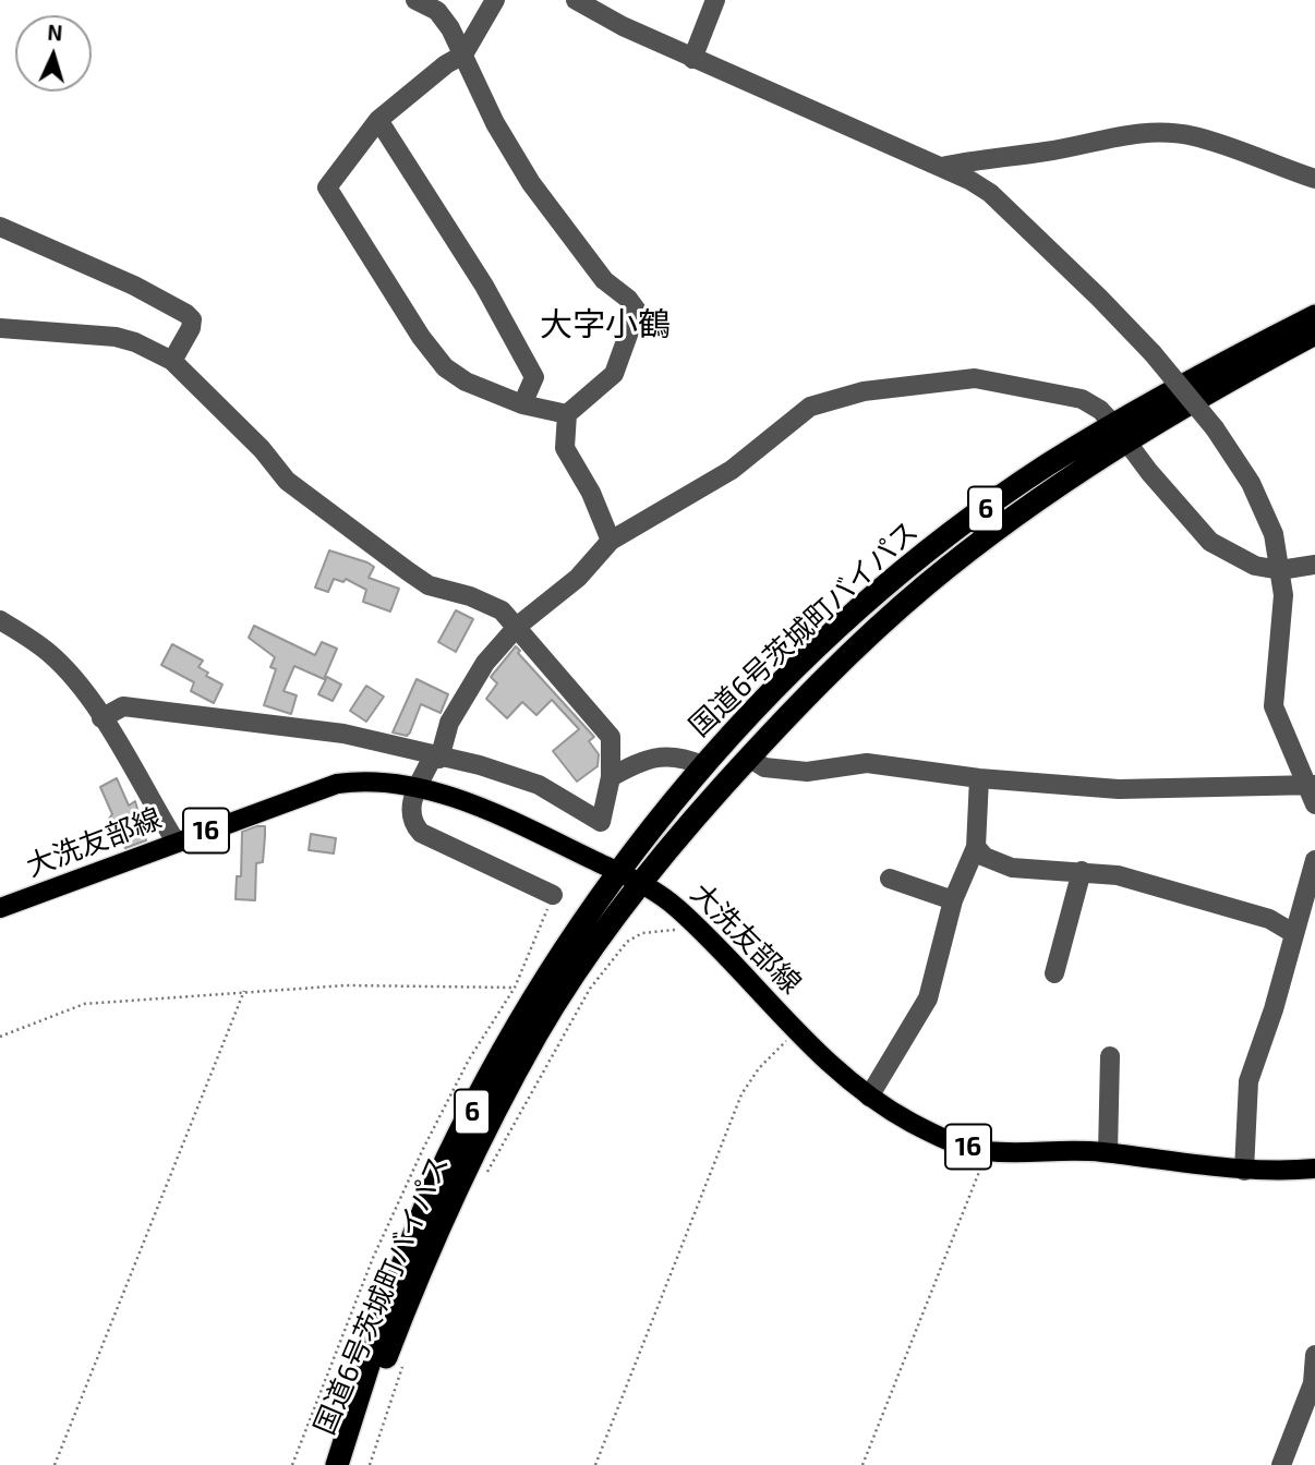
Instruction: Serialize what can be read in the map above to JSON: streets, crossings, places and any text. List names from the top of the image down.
{
  "streets": {
    "highway": ["6", "国道6号茨城町バイパス"],
    "main road": ["16", "大洗友部線"]
  },
  "crossings": [
    ["国道6号茨城町バイパス", "大洗友部線"]
  ],
  "districts": ["大字小鶴"],
  "north": "top"
}
